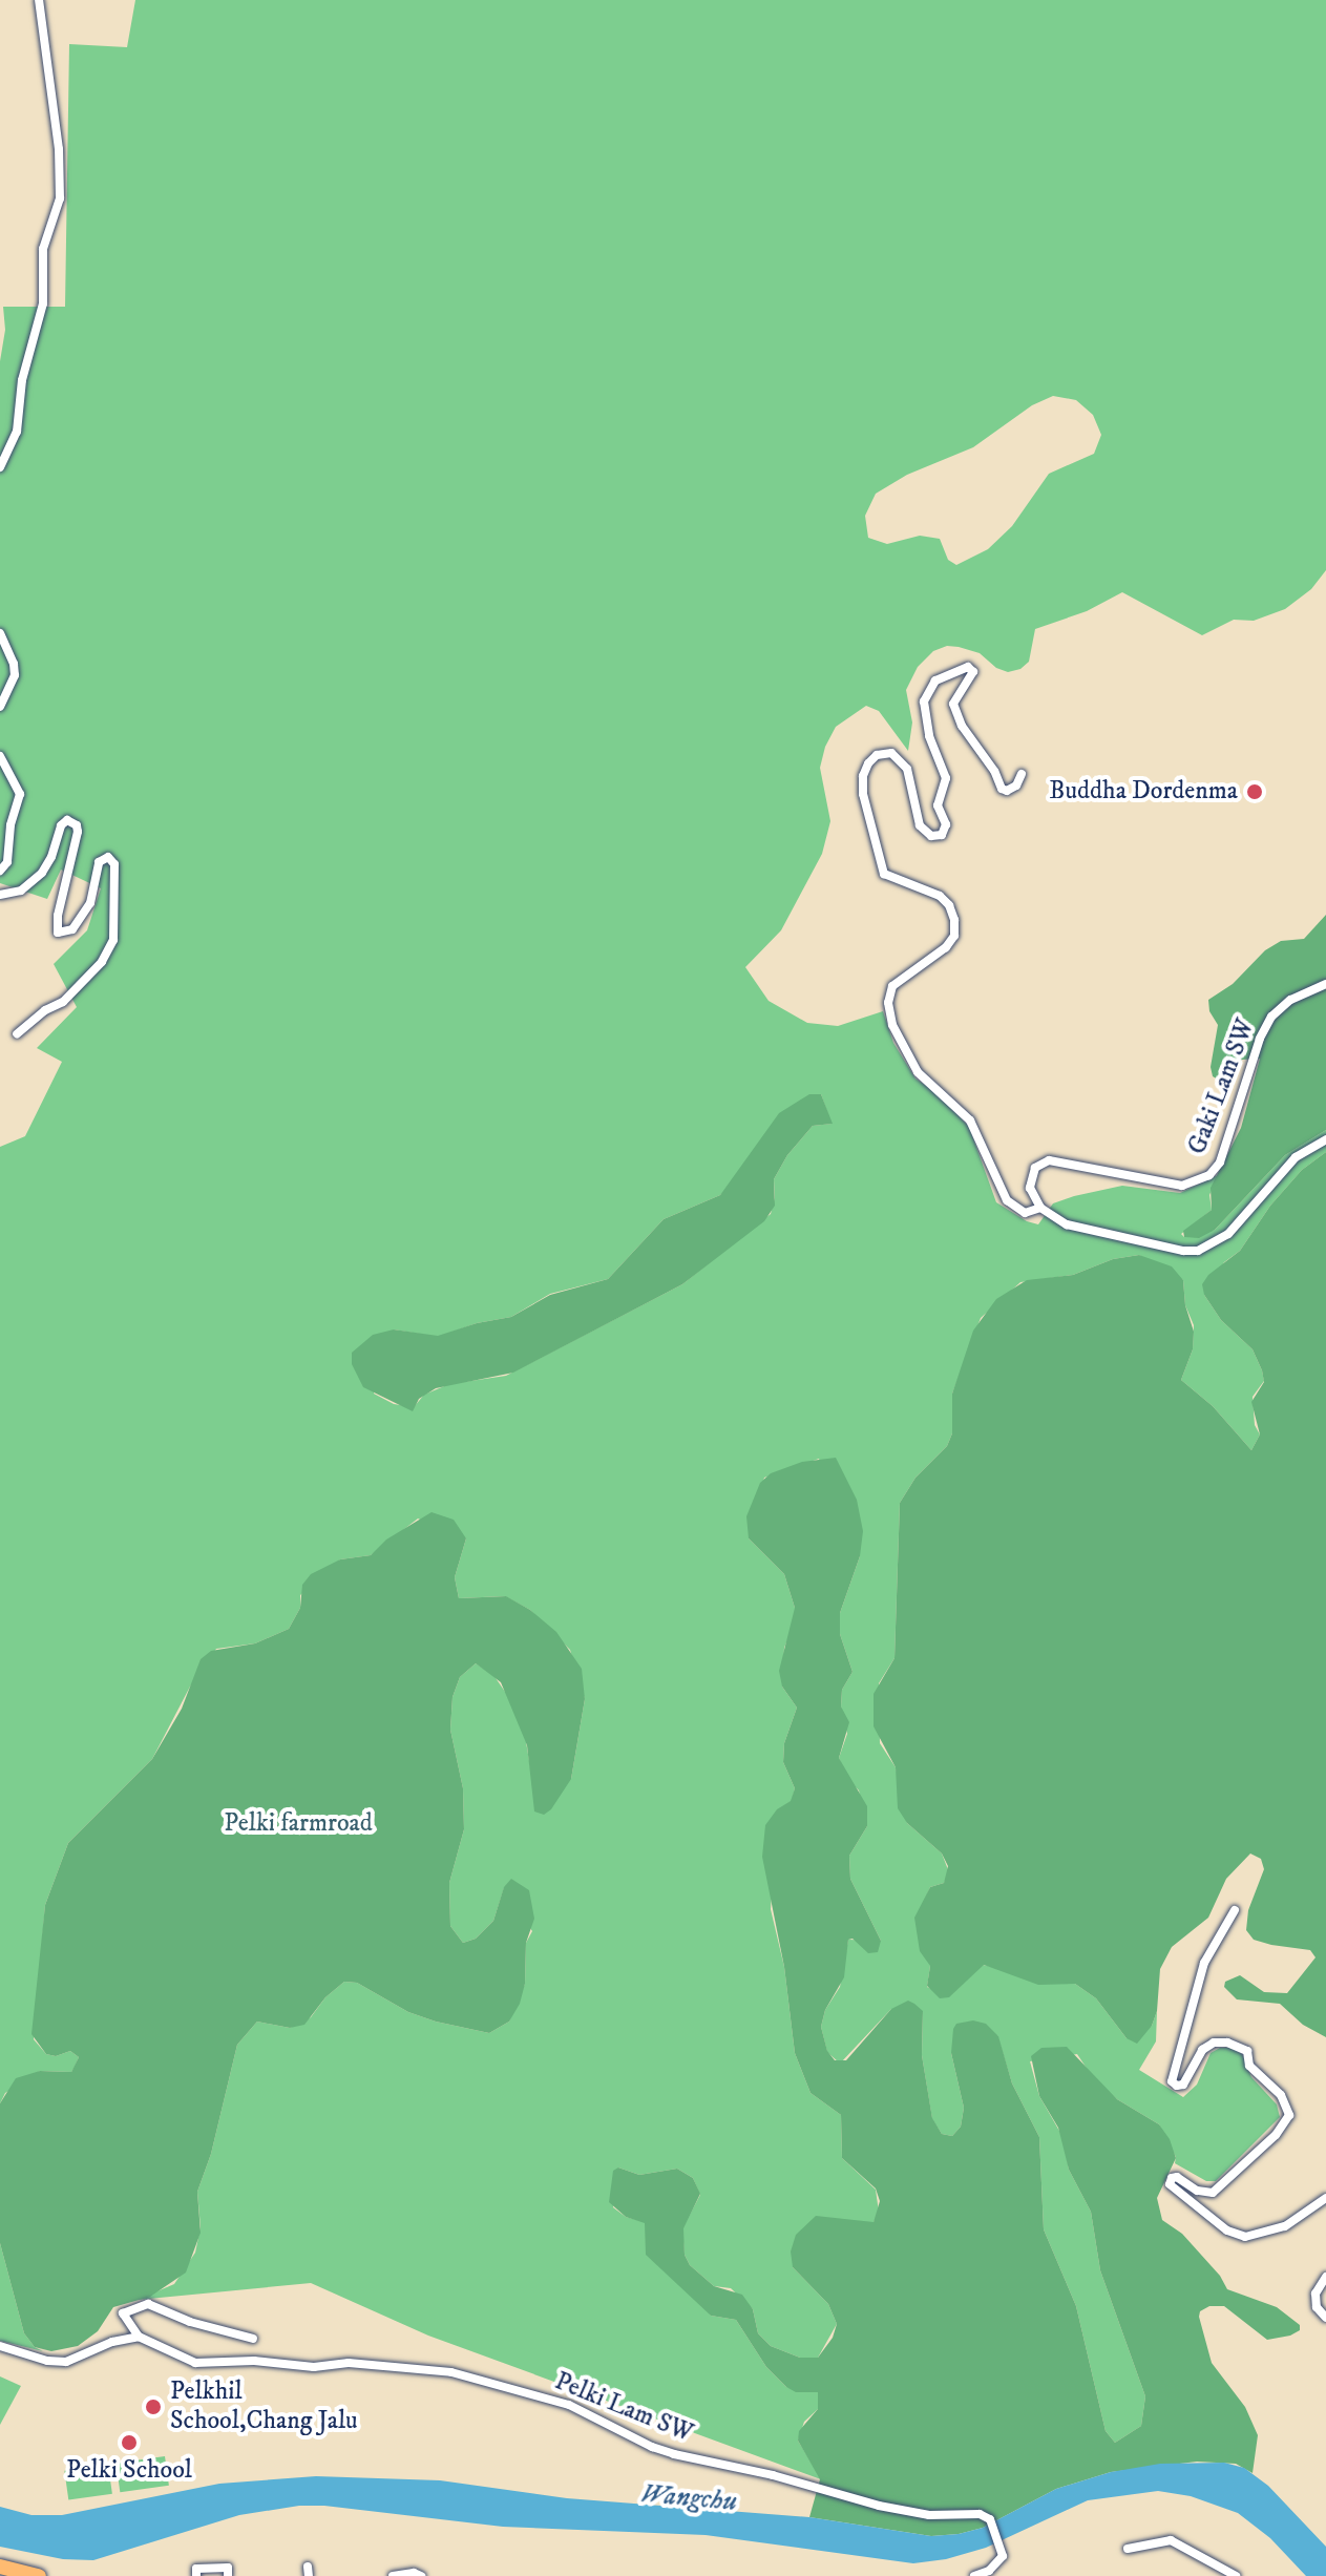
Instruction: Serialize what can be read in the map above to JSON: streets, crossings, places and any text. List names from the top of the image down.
{
  "streets": {
    "street": ["Gaki Lam SW", "Pelki Lam SW"]
  },
  "water": ["Wangchu"],
  "parks": ["Pelki farmroad"],
  "places": ["Buddha Dordenma", "Pelkhil School,Chang Jalu", "Pelki School"]
}
